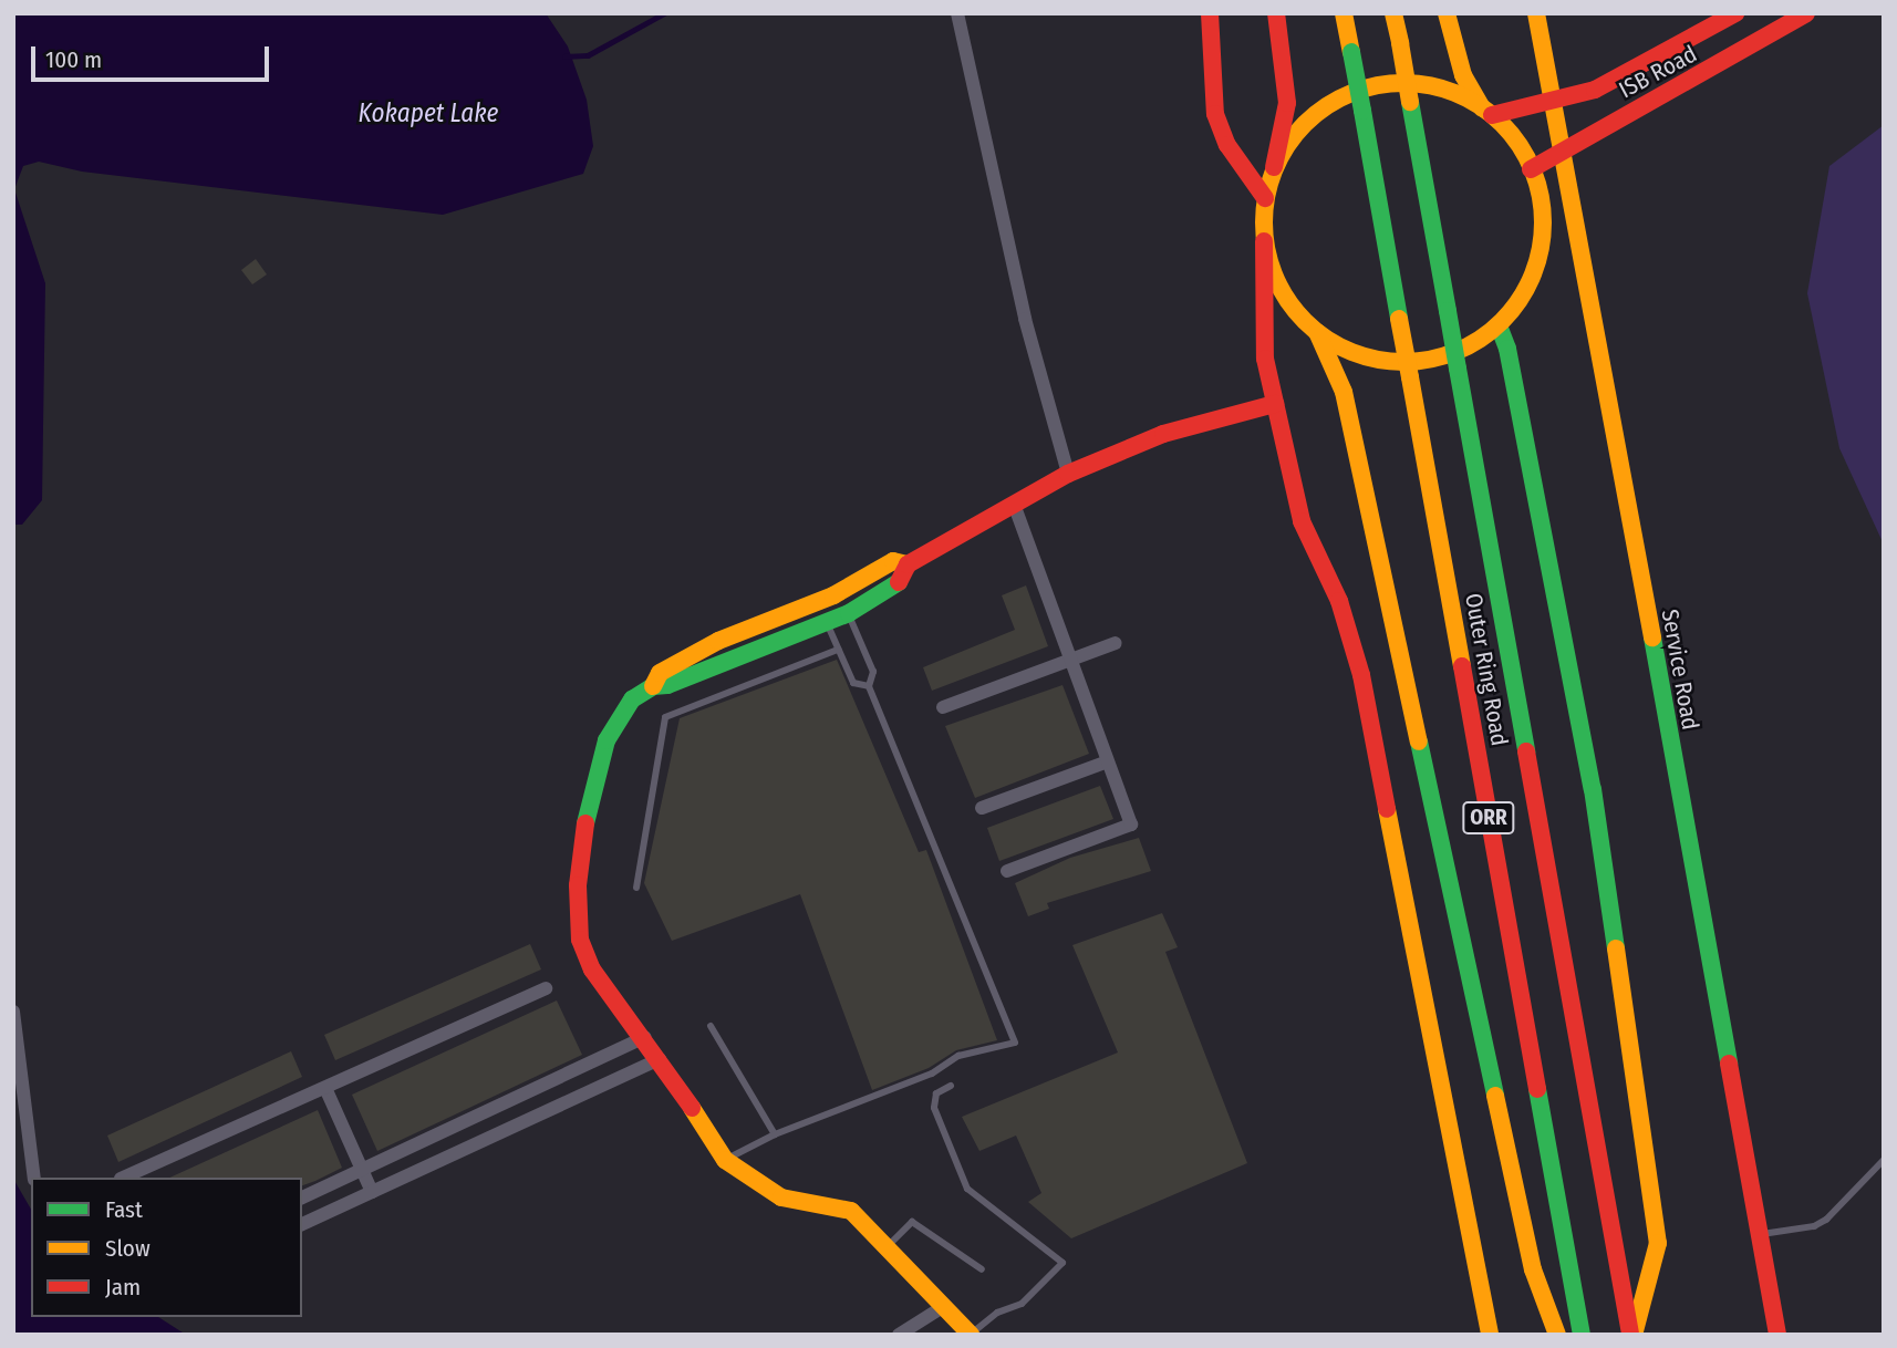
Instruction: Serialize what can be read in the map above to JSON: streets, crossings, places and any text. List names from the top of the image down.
{
  "streets": {
    "main road": [
      "ISB Road",
      "Outer Ring Road",
      "Service Road",
      "ORR"
    ]
  },
  "crossings": [
    ["ISB Road", "Service Road"]
  ],
  "water": ["Kokapet Lake"],
  "legend": ["Fast", "Slow", "Jam"],
  "scale_bar": "100 m"
}
